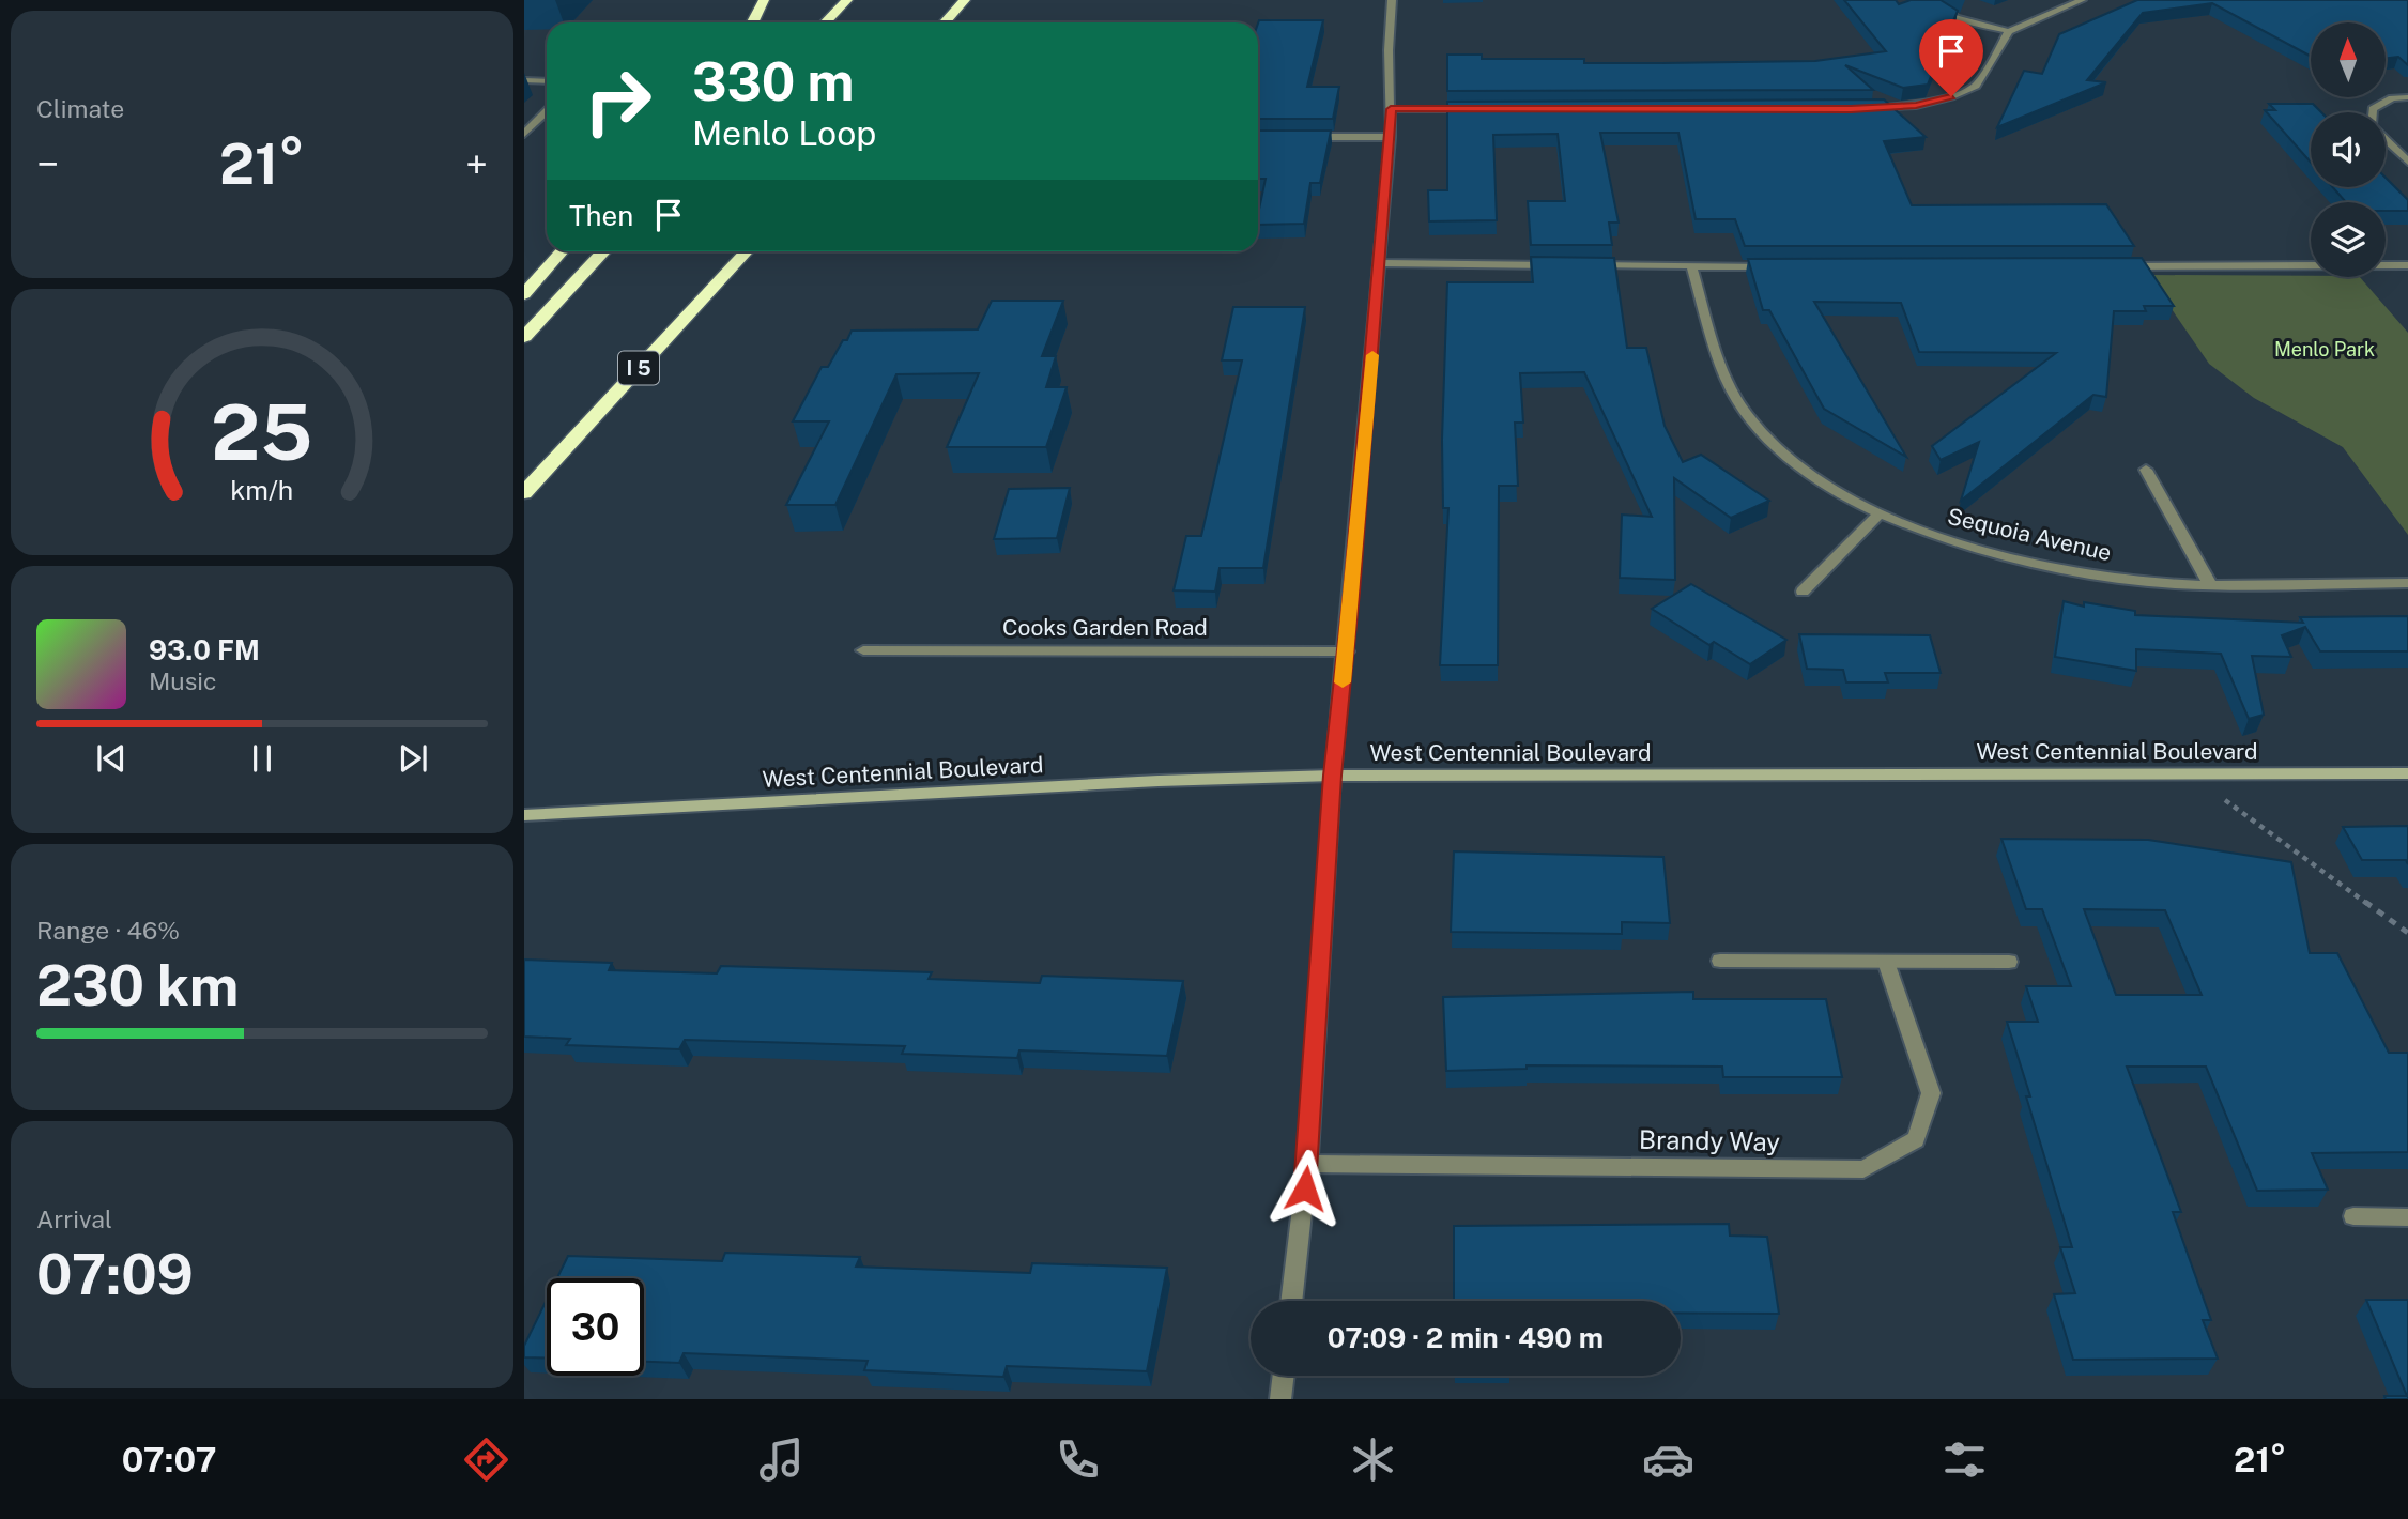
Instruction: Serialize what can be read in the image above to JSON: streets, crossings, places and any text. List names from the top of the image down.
{
  "streets": {
    "highway": ["I 5"],
    "main road": ["West Centennial Boulevard"],
    "street": ["Sequoia Avenue", "Cooks Garden Road", "Brandy Way"]
  },
  "parks": ["Menlo Park"],
  "north": "top",
  "page": {
    "tile": [
      "Climate",
      ["Range · 46%", "230 km"],
      ["Arrival", "07:09"]
    ],
    "turn": ["330 m", "Menlo Loop"],
    "heat": ["−", "21°", "+"],
    "then": "Then",
    "song": ["93.0 FM", "Music"],
    "limit": "30",
    "trip": "07:09 · 2 min · 490 m",
    "tabs": ["07:07", "21°"],
    "gauge": ["25", "km/h"]
  }
}
